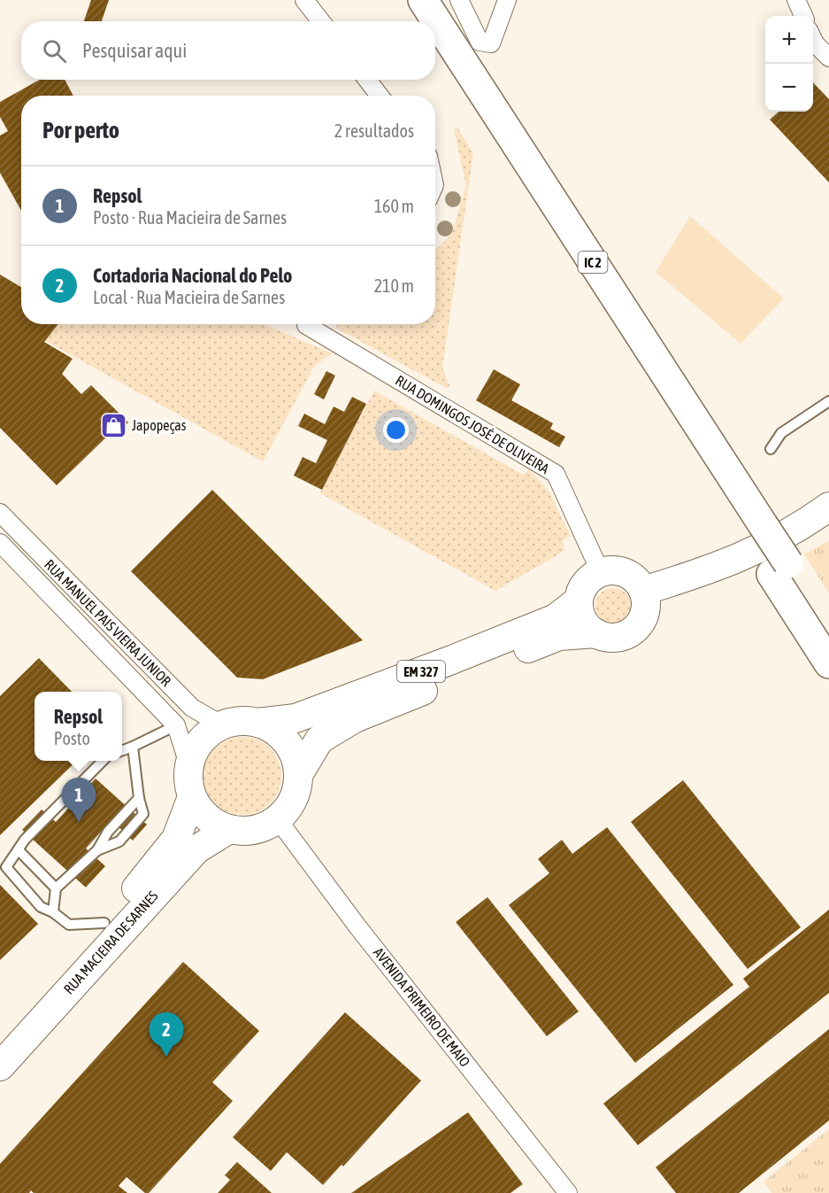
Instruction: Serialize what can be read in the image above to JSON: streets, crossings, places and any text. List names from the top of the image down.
{
  "streets": {
    "highway": ["IC 2"],
    "main road": ["EM 327", "RUA MACIEIRA DE SARNES"],
    "street": ["RUA DOMINGOS JOSÉ DE OLIVEIRA", "RUA MANUEL PAIS VIEIRA JUNIOR", "AVENIDA PRIMEIRO DE MAIO"]
  },
  "crossings": [
    ["RUA DOMINGOS JOSÉ DE OLIVEIRA", "EM 327"],
    ["RUA MANUEL PAIS VIEIRA JUNIOR", "EM 327"],
    ["RUA MANUEL PAIS VIEIRA JUNIOR", "RUA MACIEIRA DE SARNES"],
    ["RUA MANUEL PAIS VIEIRA JUNIOR", "AVENIDA PRIMEIRO DE MAIO"],
    ["EM 327", "RUA MACIEIRA DE SARNES"],
    ["EM 327", "AVENIDA PRIMEIRO DE MAIO"],
    ["RUA MACIEIRA DE SARNES", "AVENIDA PRIMEIRO DE MAIO"]
  ],
  "places": {
    "shop": ["Japopeças"]
  },
  "page": {
    "map_buttons": ["+", "−"],
    "search": "Pesquisar aqui",
    "heading": ["Por perto", "2 resultados"],
    "list": [
      {
        "mark": "1",
        "name": "Repsol",
        "note": "Posto · Rua Macieira de Sarnes",
        "value": "160 m"
      },
      {
        "mark": "2",
        "name": "Cortadoria Nacional do Pelo",
        "note": "Local · Rua Macieira de Sarnes",
        "value": "210 m"
      }
    ],
    "popup": ["Repsol", "Posto"],
    "pins": ["1", "2"]
  }
}
